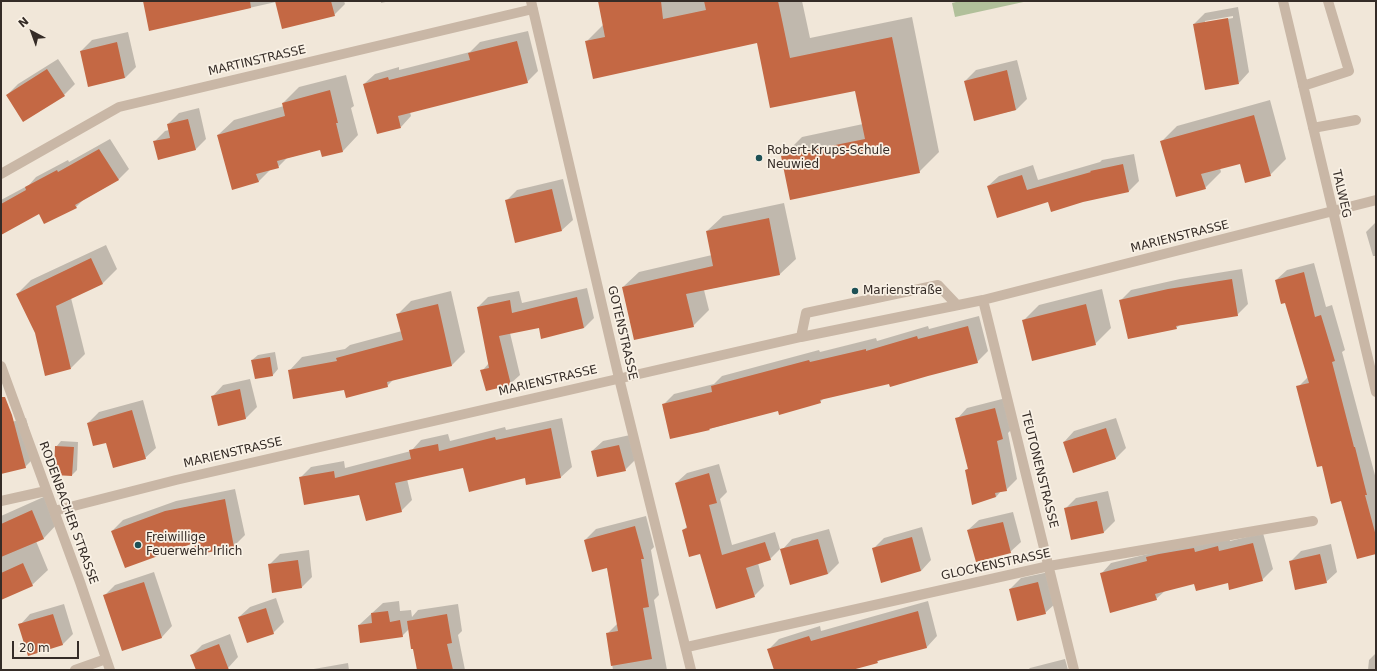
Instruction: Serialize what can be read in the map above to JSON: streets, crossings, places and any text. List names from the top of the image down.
{
  "streets": {
    "street": [
      "MARTINSTRASSE",
      "TALWEG",
      "MARIENSTRASSE",
      "GOTENSTRASSE",
      "TEUTONENSTRASSE",
      "RODENBACHER STRASSE",
      "GLOCKENSTRASSE"
    ]
  },
  "crossings": [
    ["MARTINSTRASSE", "GOTENSTRASSE"],
    ["TALWEG", "MARIENSTRASSE"],
    ["MARIENSTRASSE", "GOTENSTRASSE"],
    ["MARIENSTRASSE", "TEUTONENSTRASSE"],
    ["MARIENSTRASSE", "RODENBACHER STRASSE"],
    ["GOTENSTRASSE", "GLOCKENSTRASSE"],
    ["TEUTONENSTRASSE", "GLOCKENSTRASSE"]
  ],
  "places": ["Robert-Krups-Schule Neuwied", "Marienstraße", "Freiwillige Feuerwehr Irlich"],
  "scale_bar": "20 m",
  "north": "top left"
}
